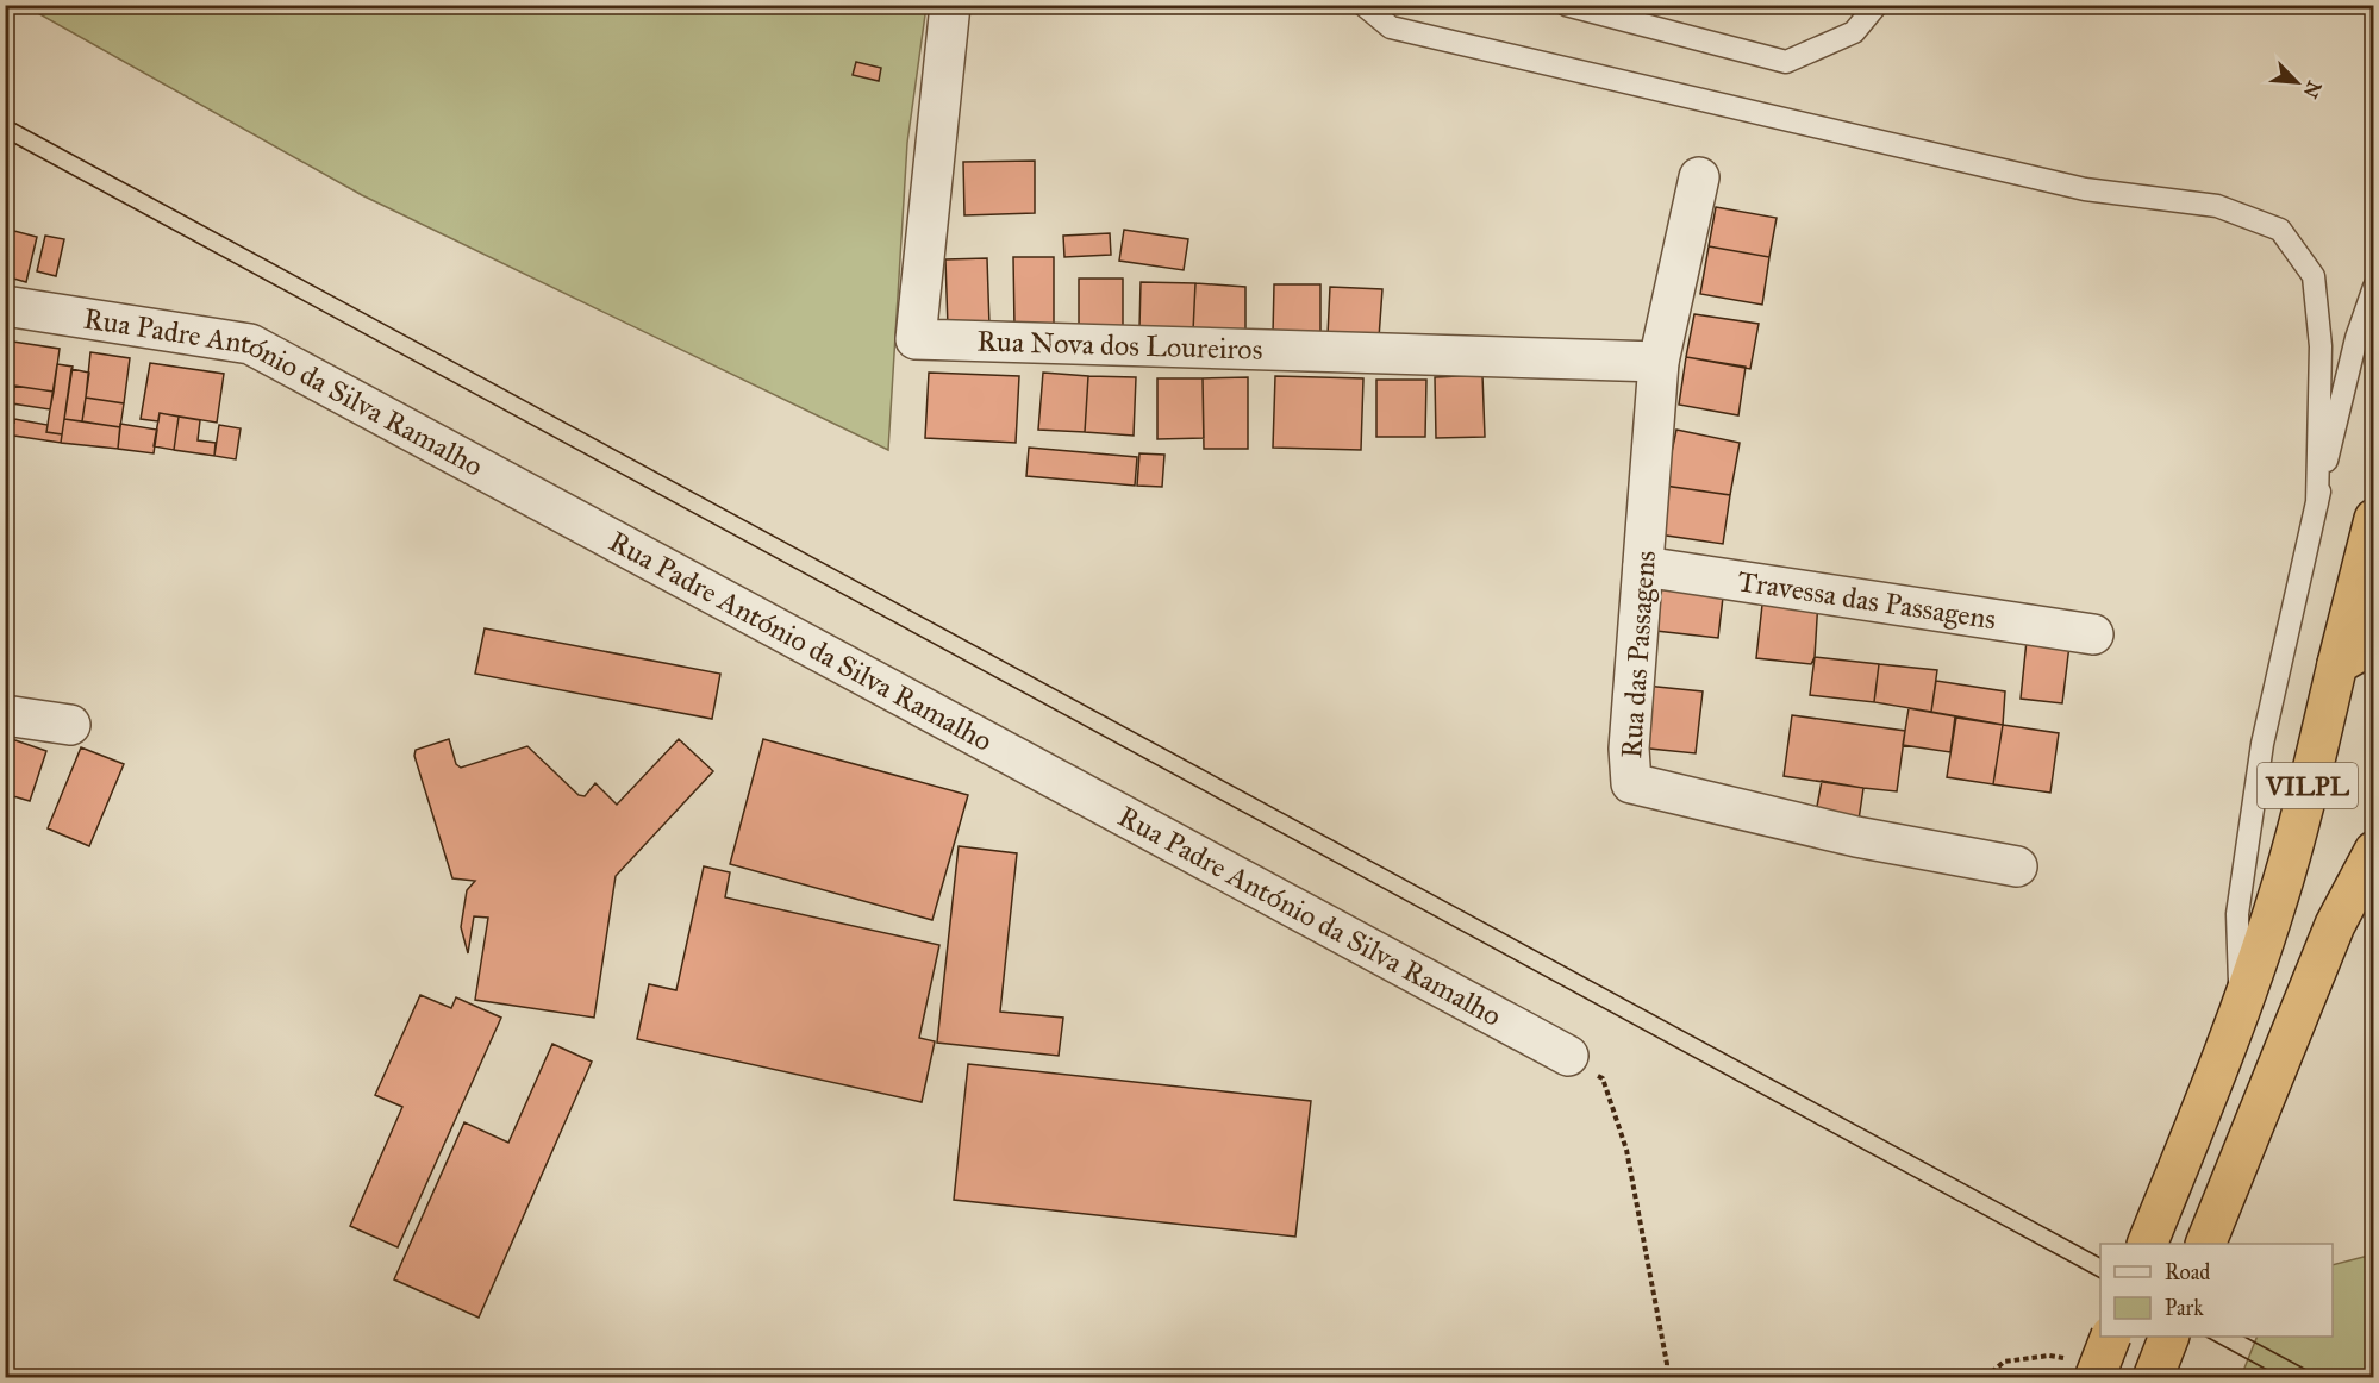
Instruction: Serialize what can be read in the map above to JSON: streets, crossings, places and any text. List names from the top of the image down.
{
  "streets": {
    "highway": ["VILPL"],
    "street": [
      "Rua Nova dos Loureiros",
      "Rua Padre António da Silva Ramalho",
      "Travessa das Passagens",
      "Rua das Passagens"
    ]
  },
  "crossings": [
    ["Rua Nova dos Loureiros", "Rua das Passagens"],
    ["Travessa das Passagens", "Rua das Passagens"]
  ],
  "legend": ["Road", "Park"],
  "north": "bottom right"
}
